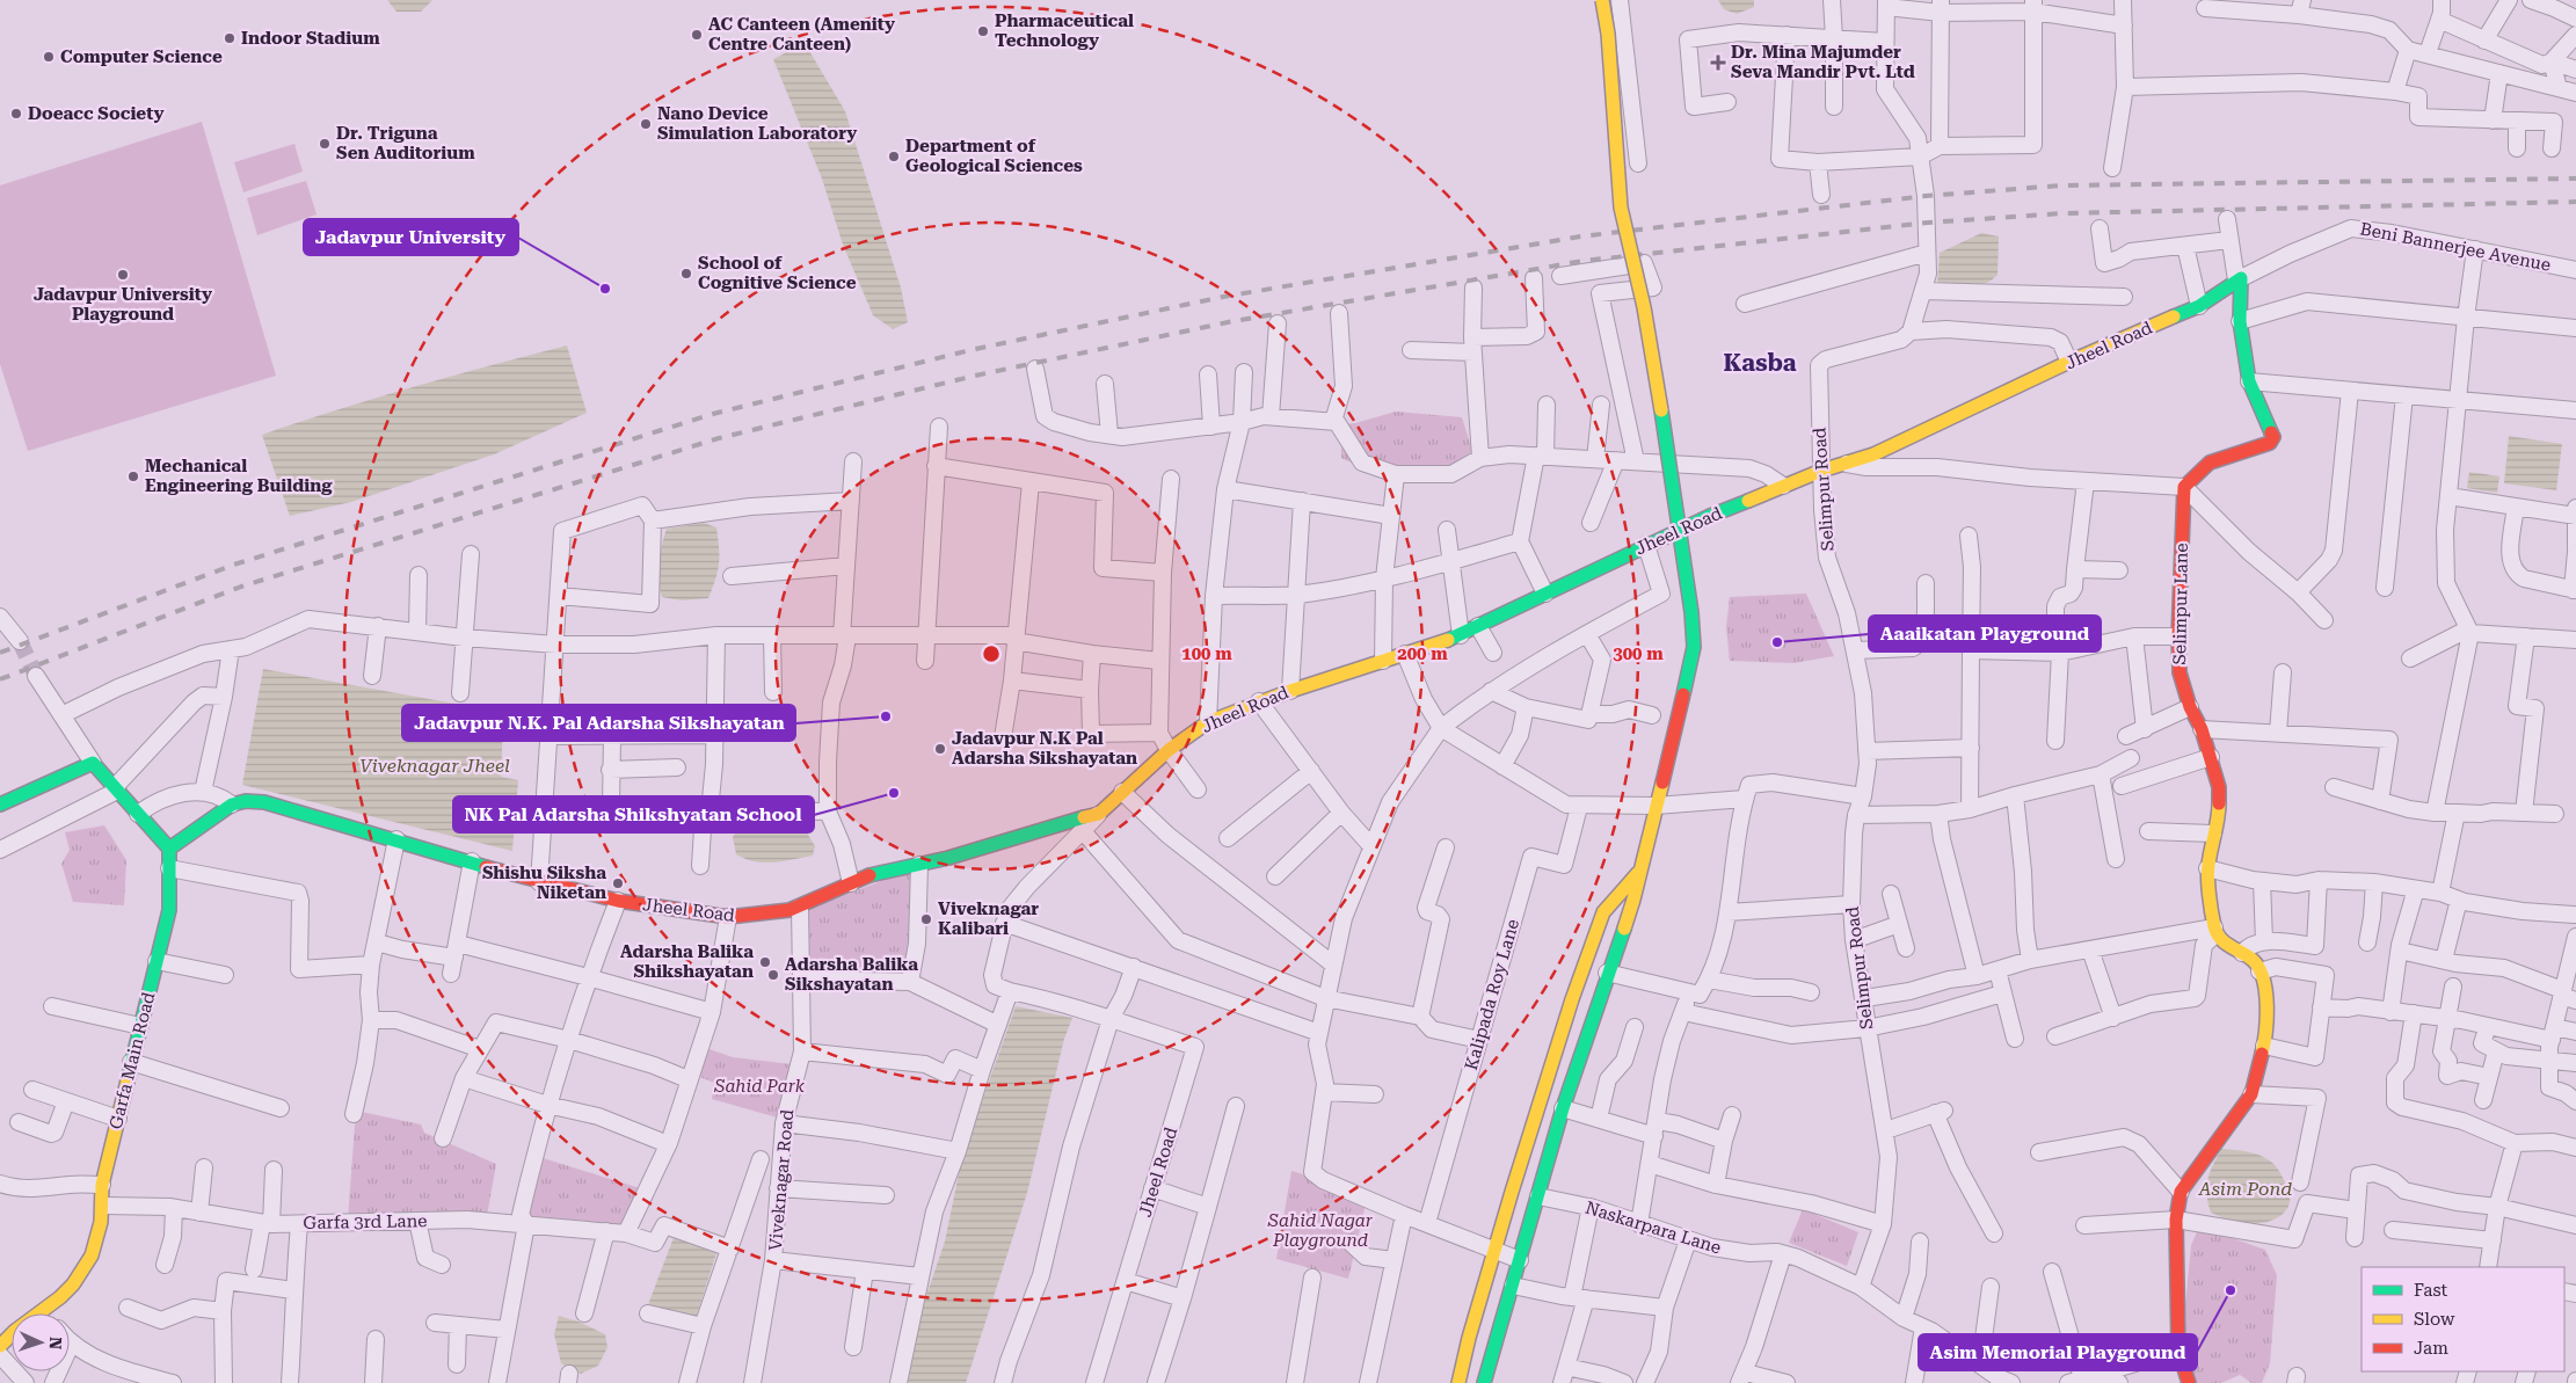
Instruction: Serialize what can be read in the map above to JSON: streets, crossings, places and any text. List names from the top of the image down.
{
  "streets": {
    "street": [
      "Beni Bannerjee Avenue",
      "Jheel Road",
      "Selimpur Road",
      "Selimpur Lane",
      "Kalipada Roy Lane",
      "Garfa Main Road",
      "Viveknagar Road",
      "Garfa 3rd Lane",
      "Naskarpara Lane"
    ]
  },
  "crossings": [
    ["Beni Bannerjee Avenue", "Jheel Road"],
    ["Jheel Road", "Selimpur Road"],
    ["Jheel Road", "Viveknagar Road"],
    ["Selimpur Road", "Naskarpara Lane"],
    ["Garfa Main Road", "Garfa 3rd Lane"]
  ],
  "districts": ["Kasba"],
  "water": ["Viveknagar Jheel", "Asim Pond"],
  "parks": ["Sahid Park", "Sahid Nagar Playground"],
  "places": {
    "other": [
      "Pharmaceutical Technology",
      "AC Canteen (Amenity Centre Canteen)",
      "Indoor Stadium",
      "Computer Science",
      "Doeacc Society",
      "Nano Device Simulation Laboratory",
      "Dr. Triguna Sen Auditorium",
      "Department of Geological Sciences",
      "School of Cognitive Science",
      "Jadavpur University Playground",
      "Jadavpur University",
      "Mechanical Engineering Building",
      "Aaaikatan Playground",
      "Jadavpur N.K. Pal Adarsha Sikshayatan",
      "Jadavpur N.K Pal Adarsha Sikshayatan",
      "NK Pal Adarsha Shikshyatan School",
      "Shishu Siksha Niketan",
      "Viveknagar Kalibari",
      "Adarsha Balika Shikshayatan",
      "Adarsha Balika Sikshayatan",
      "Asim Memorial Playground"
    ],
    "health": ["Dr. Mina Majumder Seva Mandir Pvt. Ltd"]
  },
  "legend": ["Fast", "Slow", "Jam"],
  "north": "right",
  "rings": ["100 m", "200 m", "300 m"]
}
